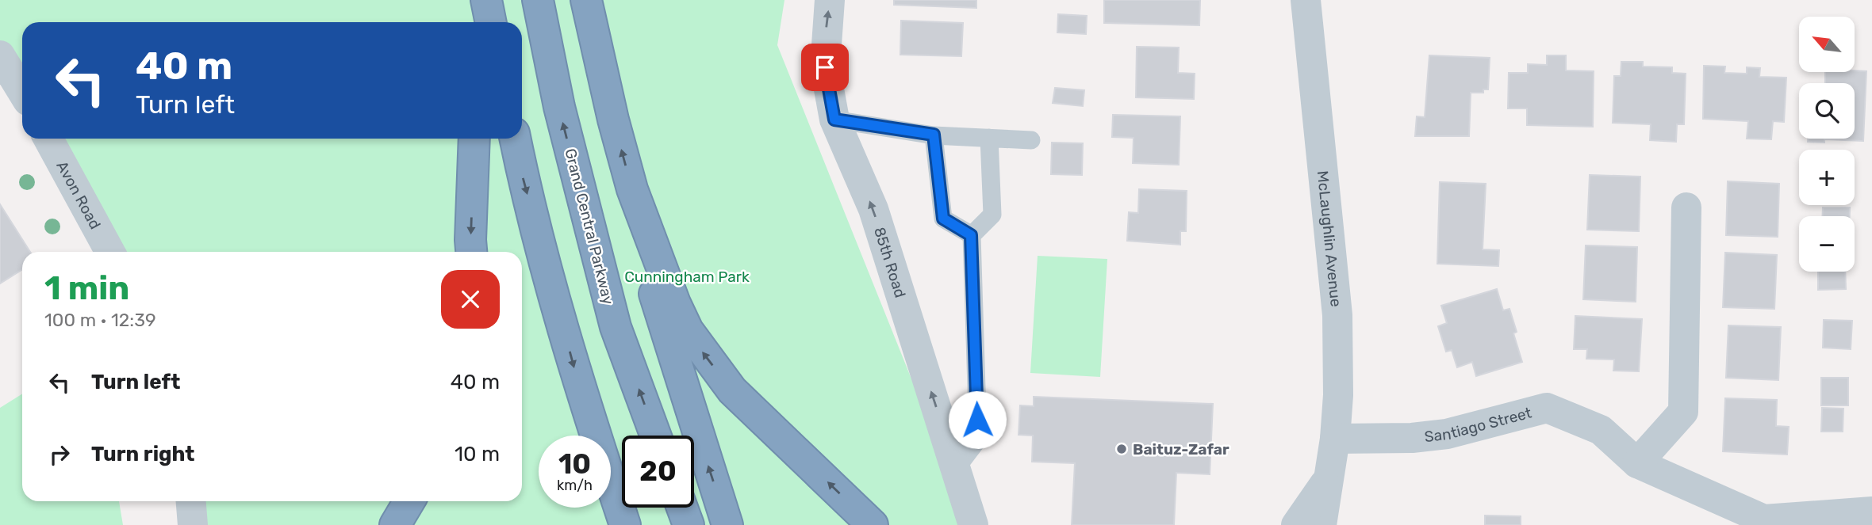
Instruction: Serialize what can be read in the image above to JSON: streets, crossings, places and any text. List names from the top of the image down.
{
  "streets": {
    "highway": ["Grand Central Parkway"],
    "street": [
      "Avon Road",
      "McLaughlin Avenue",
      "85th Road",
      "Santiago Street"
    ]
  },
  "crossings": [
    ["McLaughlin Avenue", "Santiago Street"]
  ],
  "one_way": ["85th Road"],
  "parks": ["Cunningham Park"],
  "places": ["Baituz-Zafar"],
  "north": "top left",
  "page": {
    "map_buttons": ["+", "−"],
    "turn": ["40 m", "Turn left"],
    "heading": ["1 min", "100 m · 12:39"],
    "list": [
      {
        "name": "Turn left",
        "value": "40 m"
      },
      {
        "name": "Turn right",
        "value": "10 m"
      }
    ],
    "speed": "10 km/h",
    "limit": "20"
  }
}
